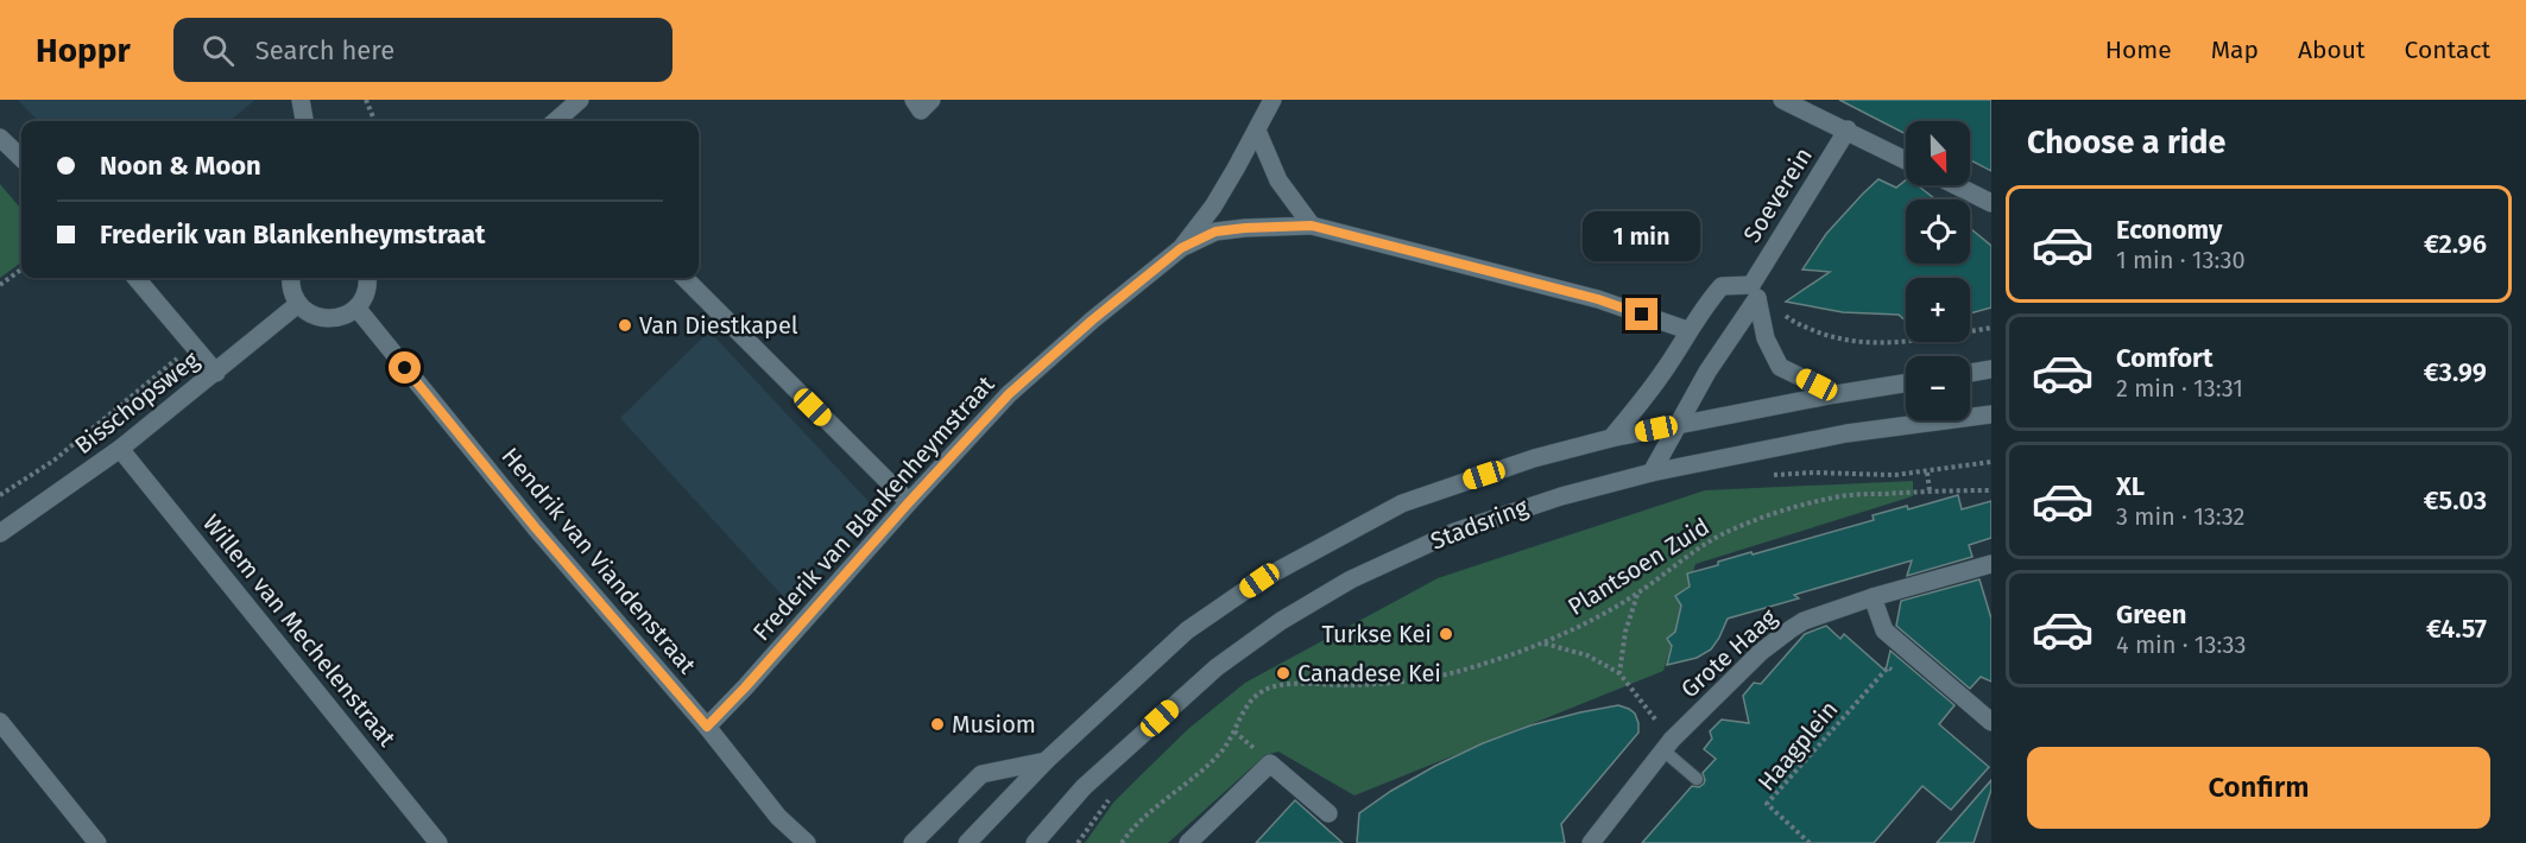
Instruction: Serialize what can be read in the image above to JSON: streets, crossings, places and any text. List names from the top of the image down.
{
  "streets": {
    "street": [
      "Soeverein",
      "Bisschopsweg",
      "Frederik van Blankenheymstraat",
      "Stadsring",
      "Hendrik van Viandenstraat",
      "Willem van Mechelenstraat",
      "Grote Haag"
    ],
    "path": ["Plantsoen Zuid", "Haagplein"]
  },
  "crossings": [
    ["Soeverein", "Stadsring"],
    ["Bisschopsweg", "Willem van Mechelenstraat"],
    ["Frederik van Blankenheymstraat", "Hendrik van Viandenstraat"]
  ],
  "places": [
    "Van Diestkapel",
    "Turkse Kei",
    "Canadese Kei",
    "Musiom"
  ],
  "north": "bottom",
  "page": {
    "header": "Hoppr",
    "search": "Search here",
    "nav": [
      "Home",
      "Map",
      "About",
      "Contact"
    ],
    "heading": "Choose a ride",
    "map_buttons": ["+", "−"],
    "banner": ["Noon & Moon", "Frederik van Blankenheymstraat"],
    "list": [
      {
        "name": "Economy",
        "note": "1 min · 13:30",
        "value": "€2.96"
      },
      {
        "name": "Comfort",
        "note": "2 min · 13:31",
        "value": "€3.99"
      },
      {
        "name": "XL",
        "note": "3 min · 13:32",
        "value": "€5.03"
      },
      {
        "name": "Green",
        "note": "4 min · 13:33",
        "value": "€4.57"
      }
    ],
    "bubble": "1 min",
    "buttons": "Confirm"
  }
}
